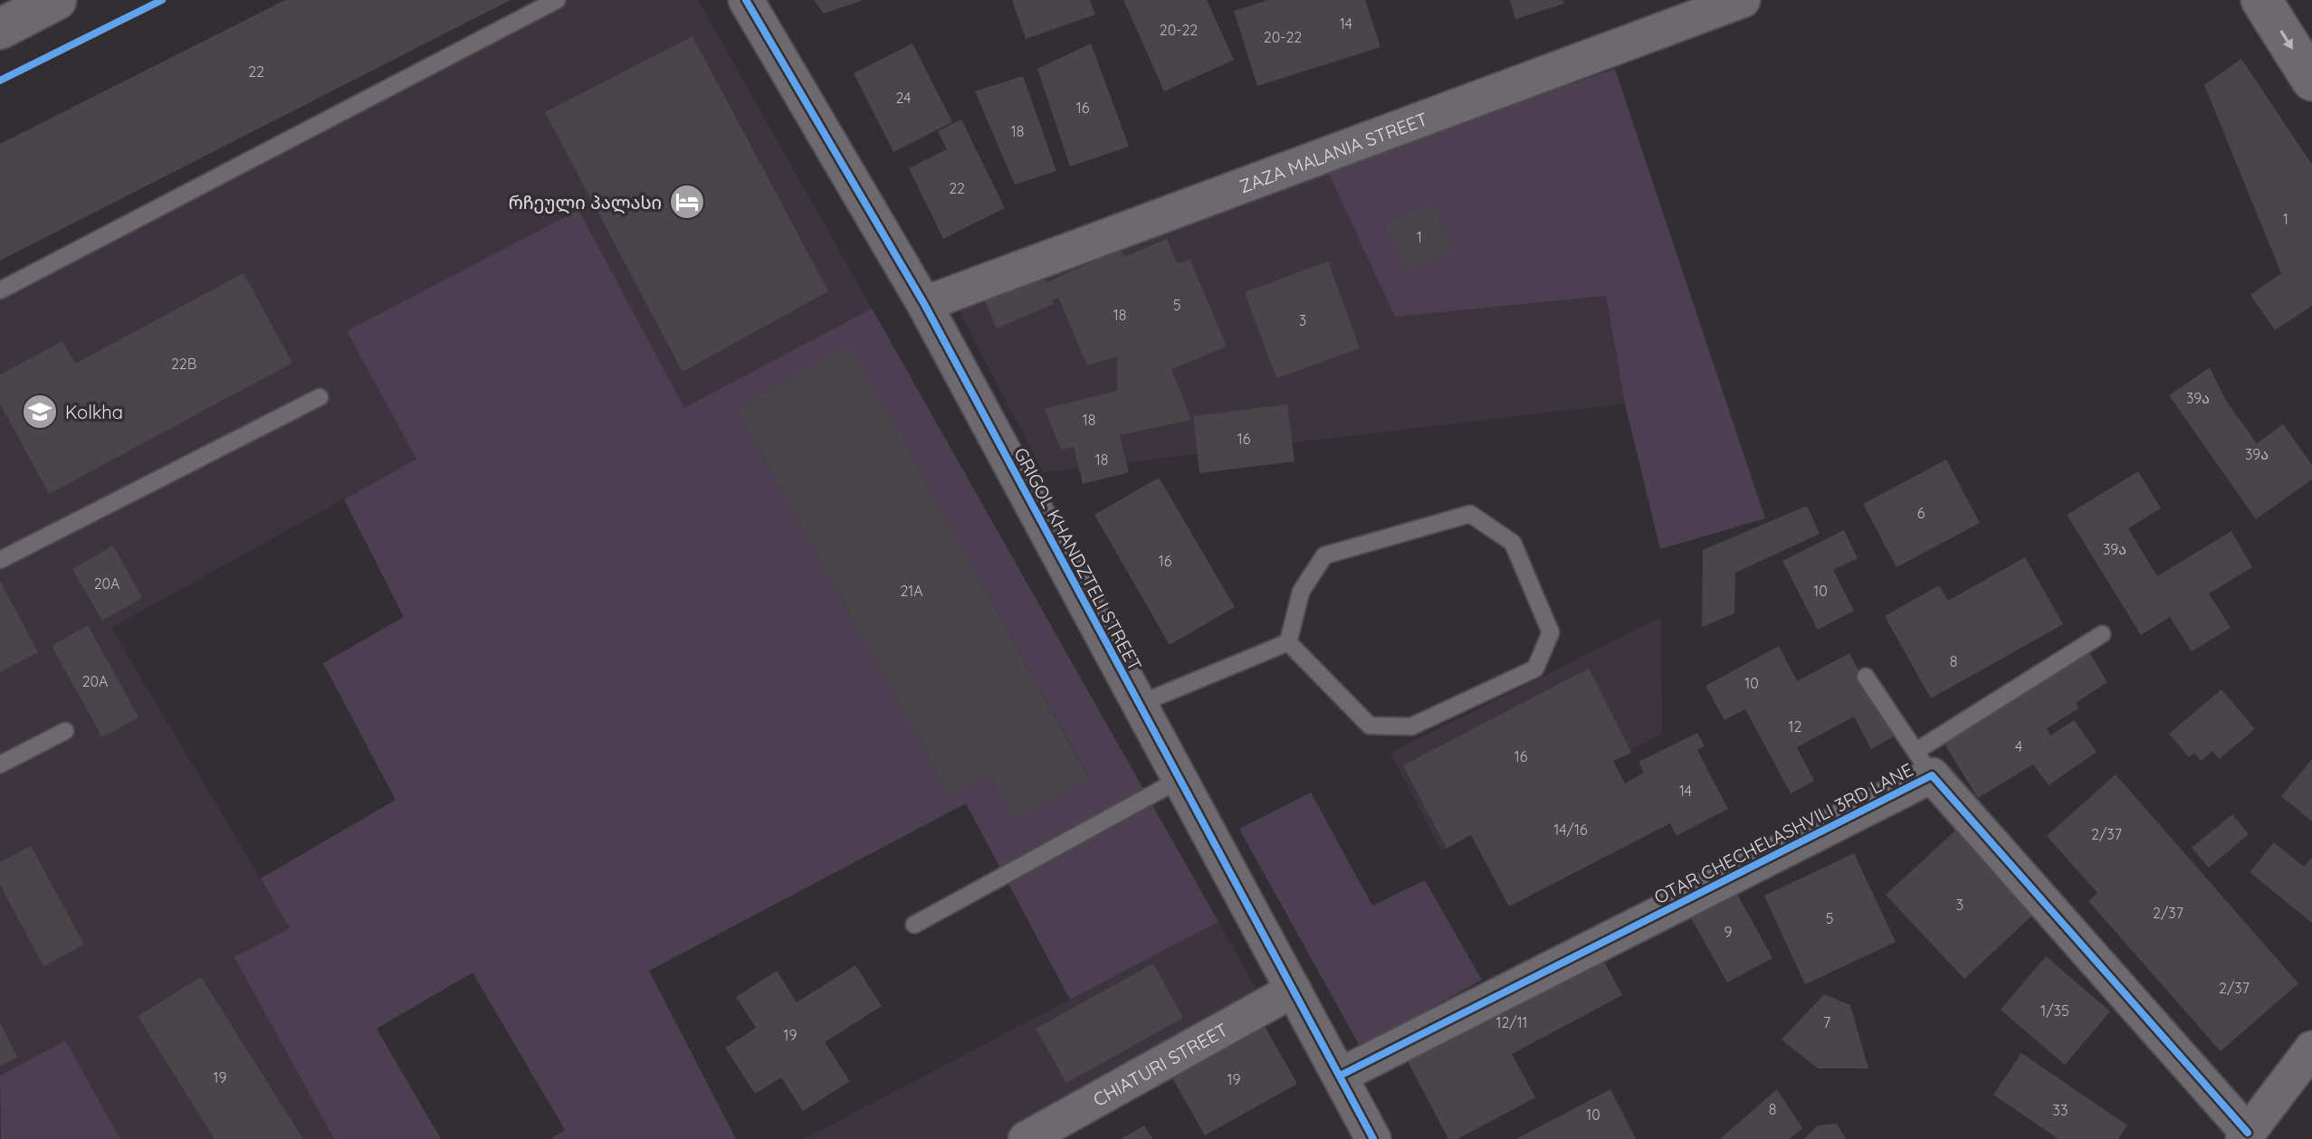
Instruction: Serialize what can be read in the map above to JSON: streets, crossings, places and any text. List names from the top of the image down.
{
  "streets": {
    "street": [
      "ZAZA MALANIA STREET",
      "GRIGOL KHANDZTELI STREET",
      "OTAR CHECHELASHVILI 3RD LANE",
      "CHIATURI STREET"
    ]
  },
  "crossings": [
    ["ZAZA MALANIA STREET", "GRIGOL KHANDZTELI STREET"],
    ["GRIGOL KHANDZTELI STREET", "OTAR CHECHELASHVILI 3RD LANE"],
    ["GRIGOL KHANDZTELI STREET", "CHIATURI STREET"]
  ],
  "places": {
    "hotel": ["რჩეული პალასი"],
    "school or university": ["Kolkha"]
  },
  "house_numbers": [
    "14",
    "20-22",
    "20-22",
    "22",
    "24",
    "16",
    "18",
    "22",
    "1",
    "1",
    "5",
    "18",
    "3",
    "22B",
    "39ა",
    "18",
    "16",
    "39ა",
    "18",
    "6",
    "39ა",
    "16",
    "20A",
    "21A",
    "10",
    "8",
    "20A",
    "10",
    "12",
    "4",
    "16",
    "14",
    "14/16",
    "2/37",
    "3",
    "2/37",
    "5",
    "9",
    "2/37",
    "1/35",
    "12/11",
    "7",
    "19",
    "19",
    "19",
    "8",
    "33",
    "10"
  ]
}
